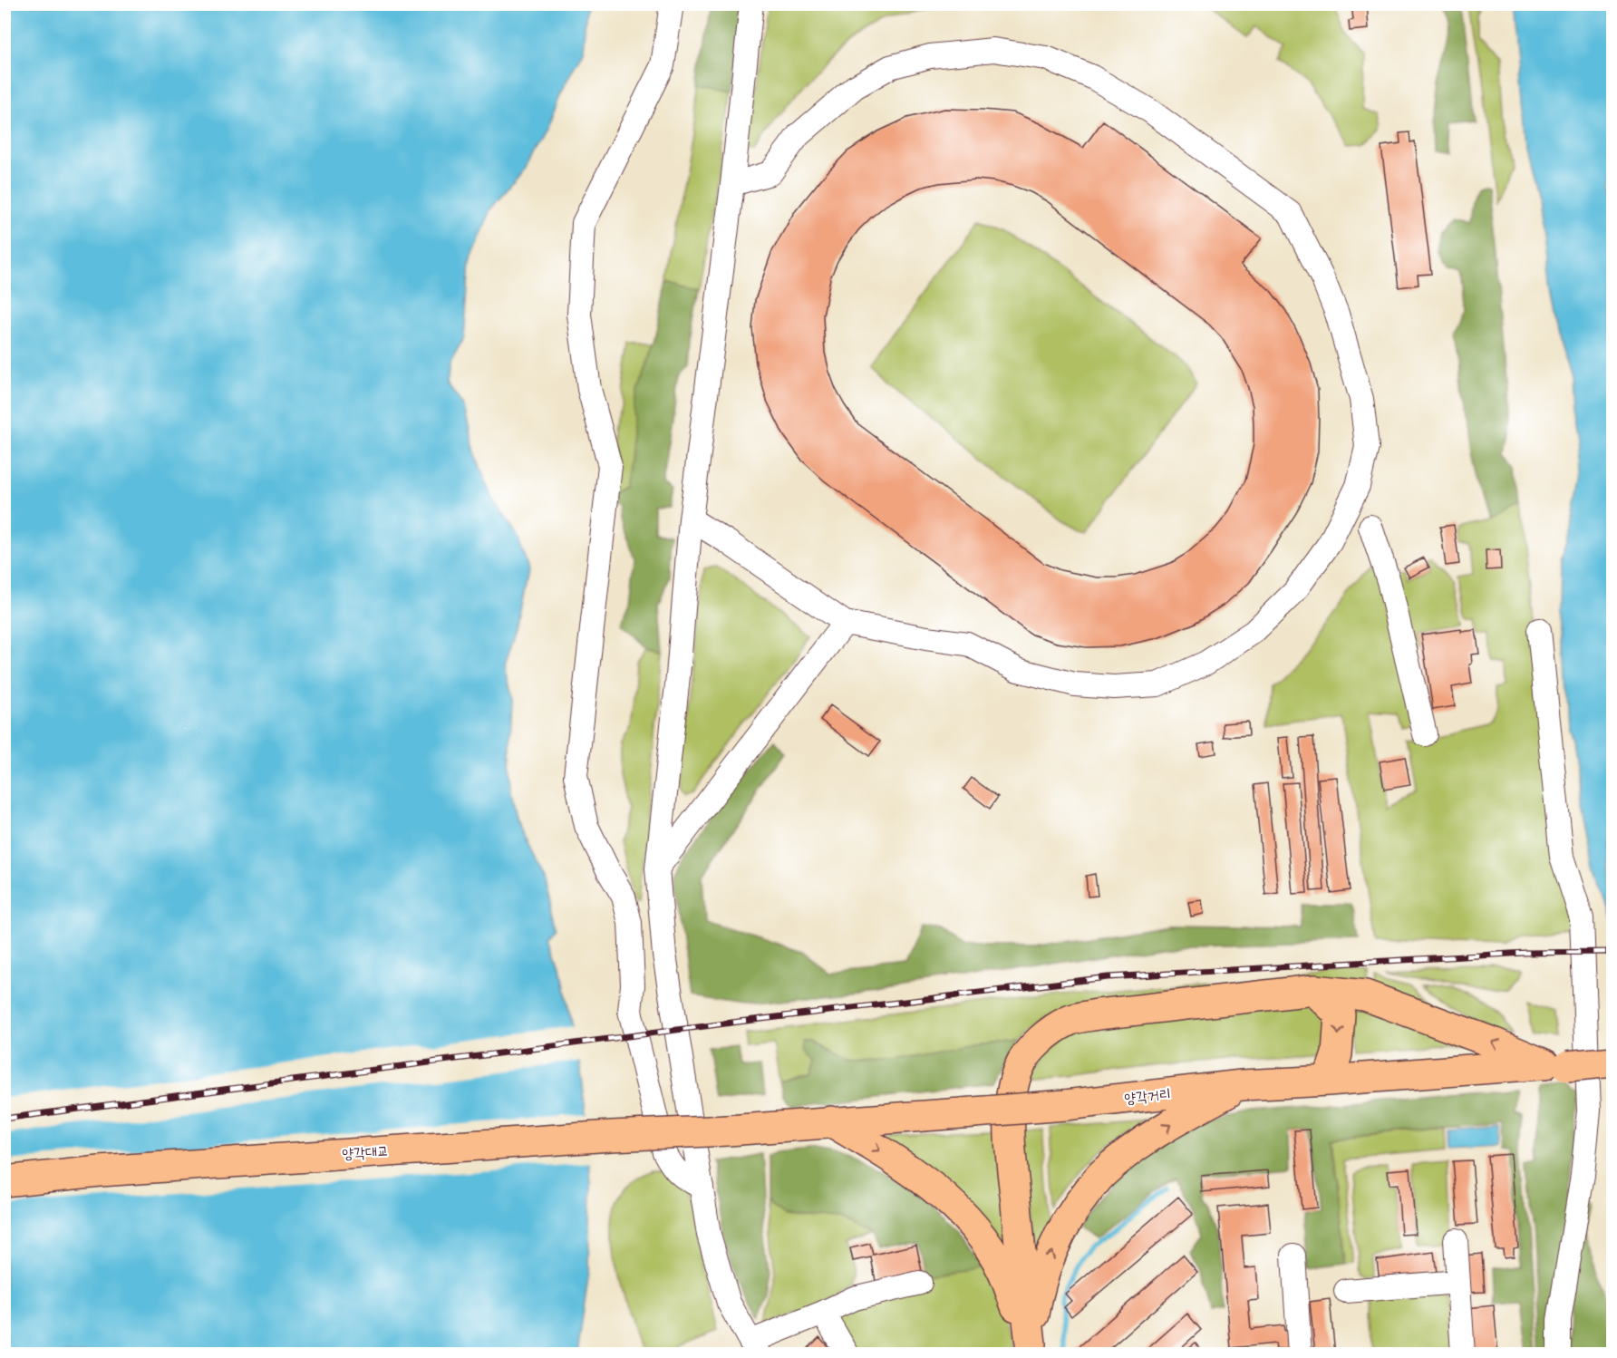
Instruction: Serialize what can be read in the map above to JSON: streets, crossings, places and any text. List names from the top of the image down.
{
  "streets": {
    "main road": ["양각거리", "양각대교"]
  },
  "crossings": [
    ["양각거리", "양각대교"]
  ]
}
